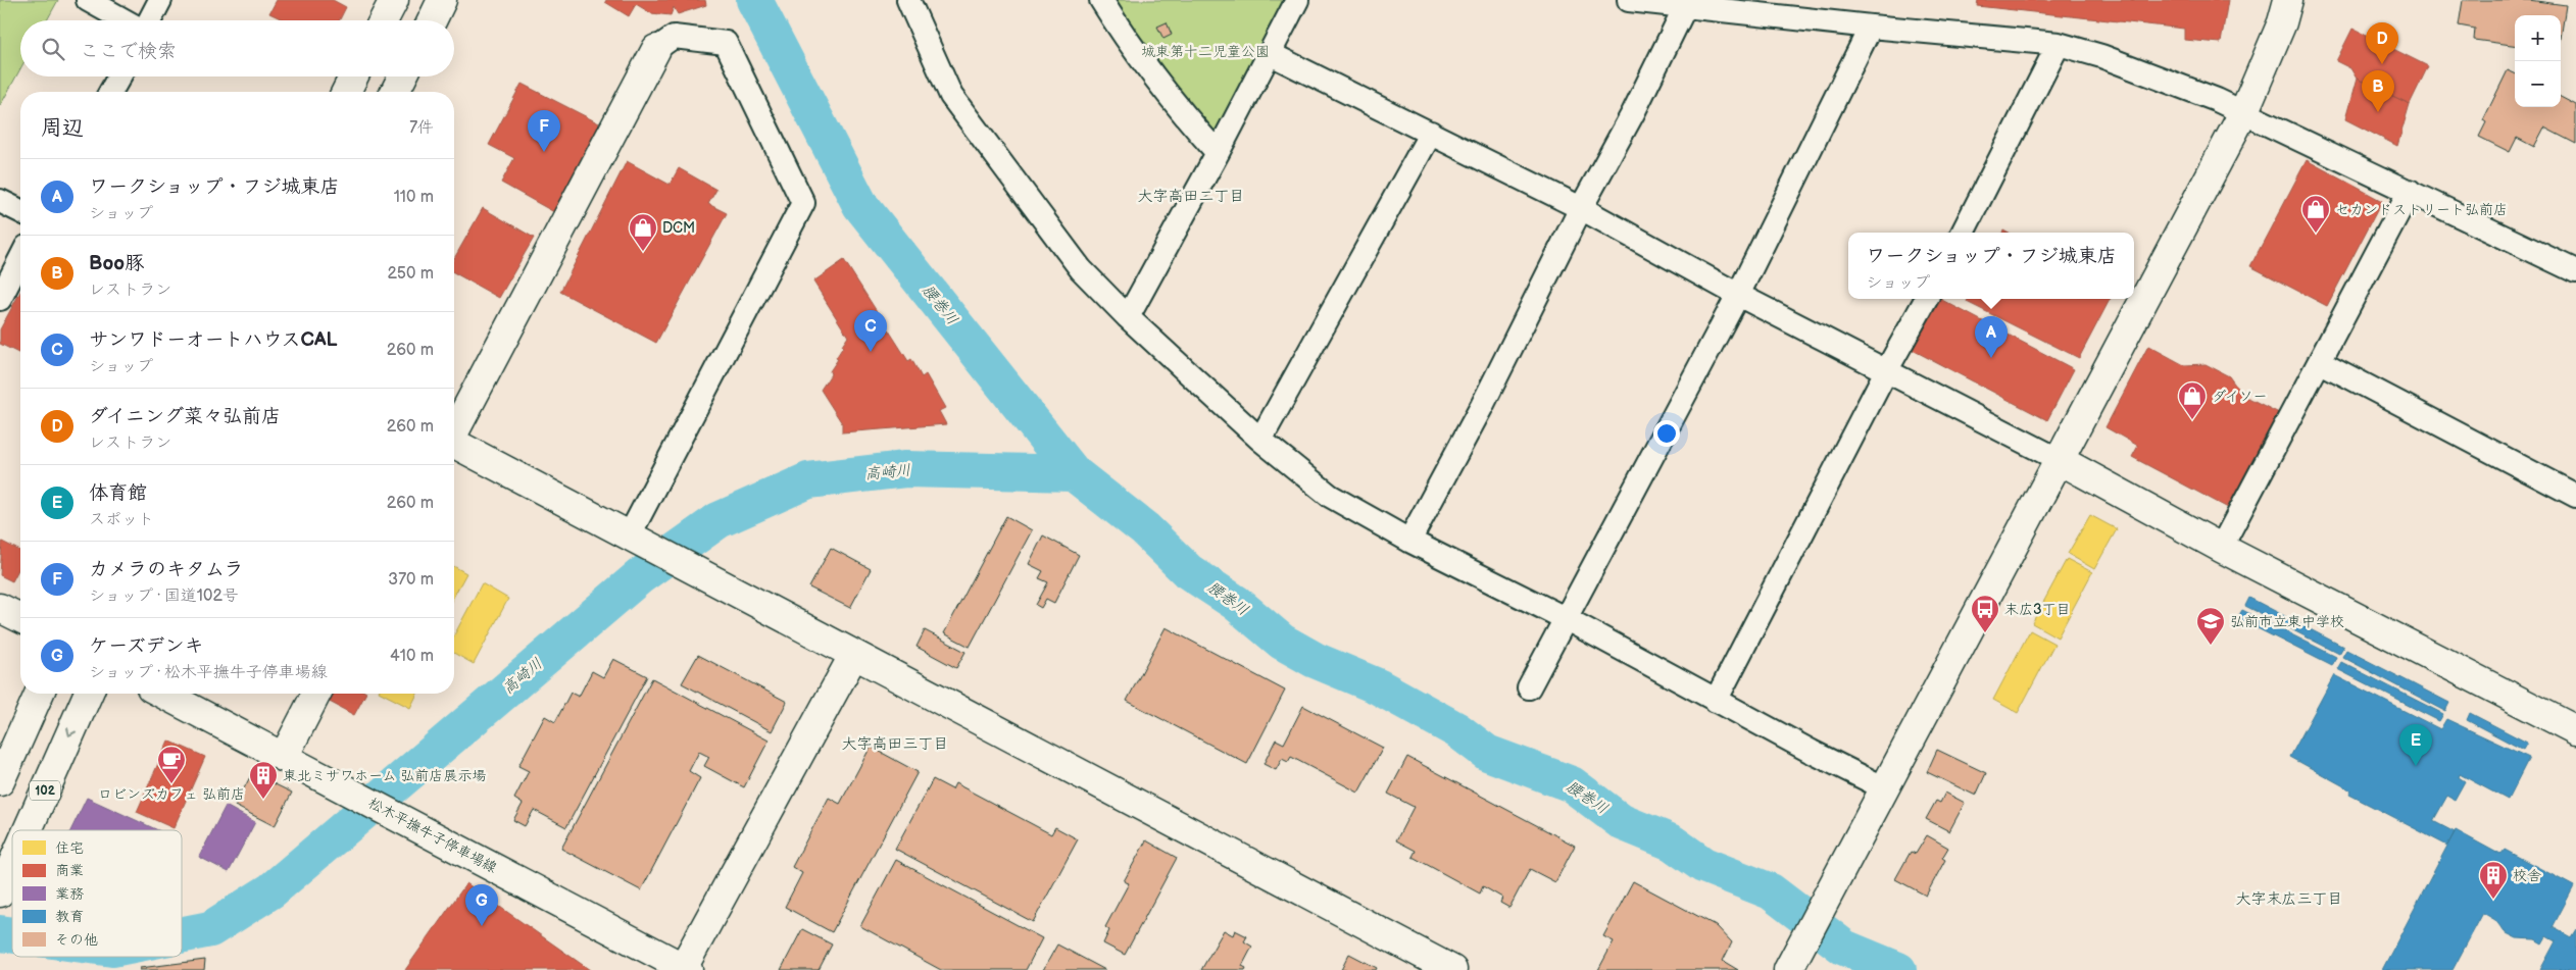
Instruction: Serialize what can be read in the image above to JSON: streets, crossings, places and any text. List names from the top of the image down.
{
  "streets": {
    "main road": ["102", "松木平撫牛子停車場線"]
  },
  "districts": ["大字高田二丁目", "大字高田三丁目", "大字末広三丁目"],
  "water": ["腰巻川", "高崎川"],
  "parks": ["城東第十二児童公園"],
  "places": {
    "shop": ["セカンドストリート弘前店", "DCM", "ダイソー"],
    "bus stop": ["末広3丁目"],
    "school or university": ["弘前市立東中学校"],
    "cafe": ["ロビンズカフェ 弘前店"],
    "building": ["東北ミサワホーム 弘前店展示場", "校舎"]
  },
  "legend": [
    "住宅",
    "商業",
    "業務",
    "教育",
    "その他"
  ],
  "page": {
    "map_buttons": ["+", "−"],
    "search": "ここで検索",
    "pins": [
      "D",
      "B",
      "F",
      "C",
      "A",
      "E",
      "G"
    ],
    "heading": ["周辺", "7件"],
    "list": [
      {
        "mark": "A",
        "name": "ワークショップ・フジ城東店",
        "note": "ショップ",
        "value": "110 m"
      },
      {
        "mark": "B",
        "name": "Boo豚",
        "note": "レストラン",
        "value": "250 m"
      },
      {
        "mark": "C",
        "name": "サンワドーオートハウスCAL",
        "note": "ショップ",
        "value": "260 m"
      },
      {
        "mark": "D",
        "name": "ダイニング菜々弘前店",
        "note": "レストラン",
        "value": "260 m"
      },
      {
        "mark": "E",
        "name": "体育館",
        "note": "スポット",
        "value": "260 m"
      },
      {
        "mark": "F",
        "name": "カメラのキタムラ",
        "note": "ショップ · 国道102号",
        "value": "370 m"
      },
      {
        "mark": "G",
        "name": "ケーズデンキ",
        "note": "ショップ · 松木平撫牛子停車場線",
        "value": "410 m"
      }
    ],
    "popup": ["ワークショップ・フジ城東店", "ショップ"]
  }
}
